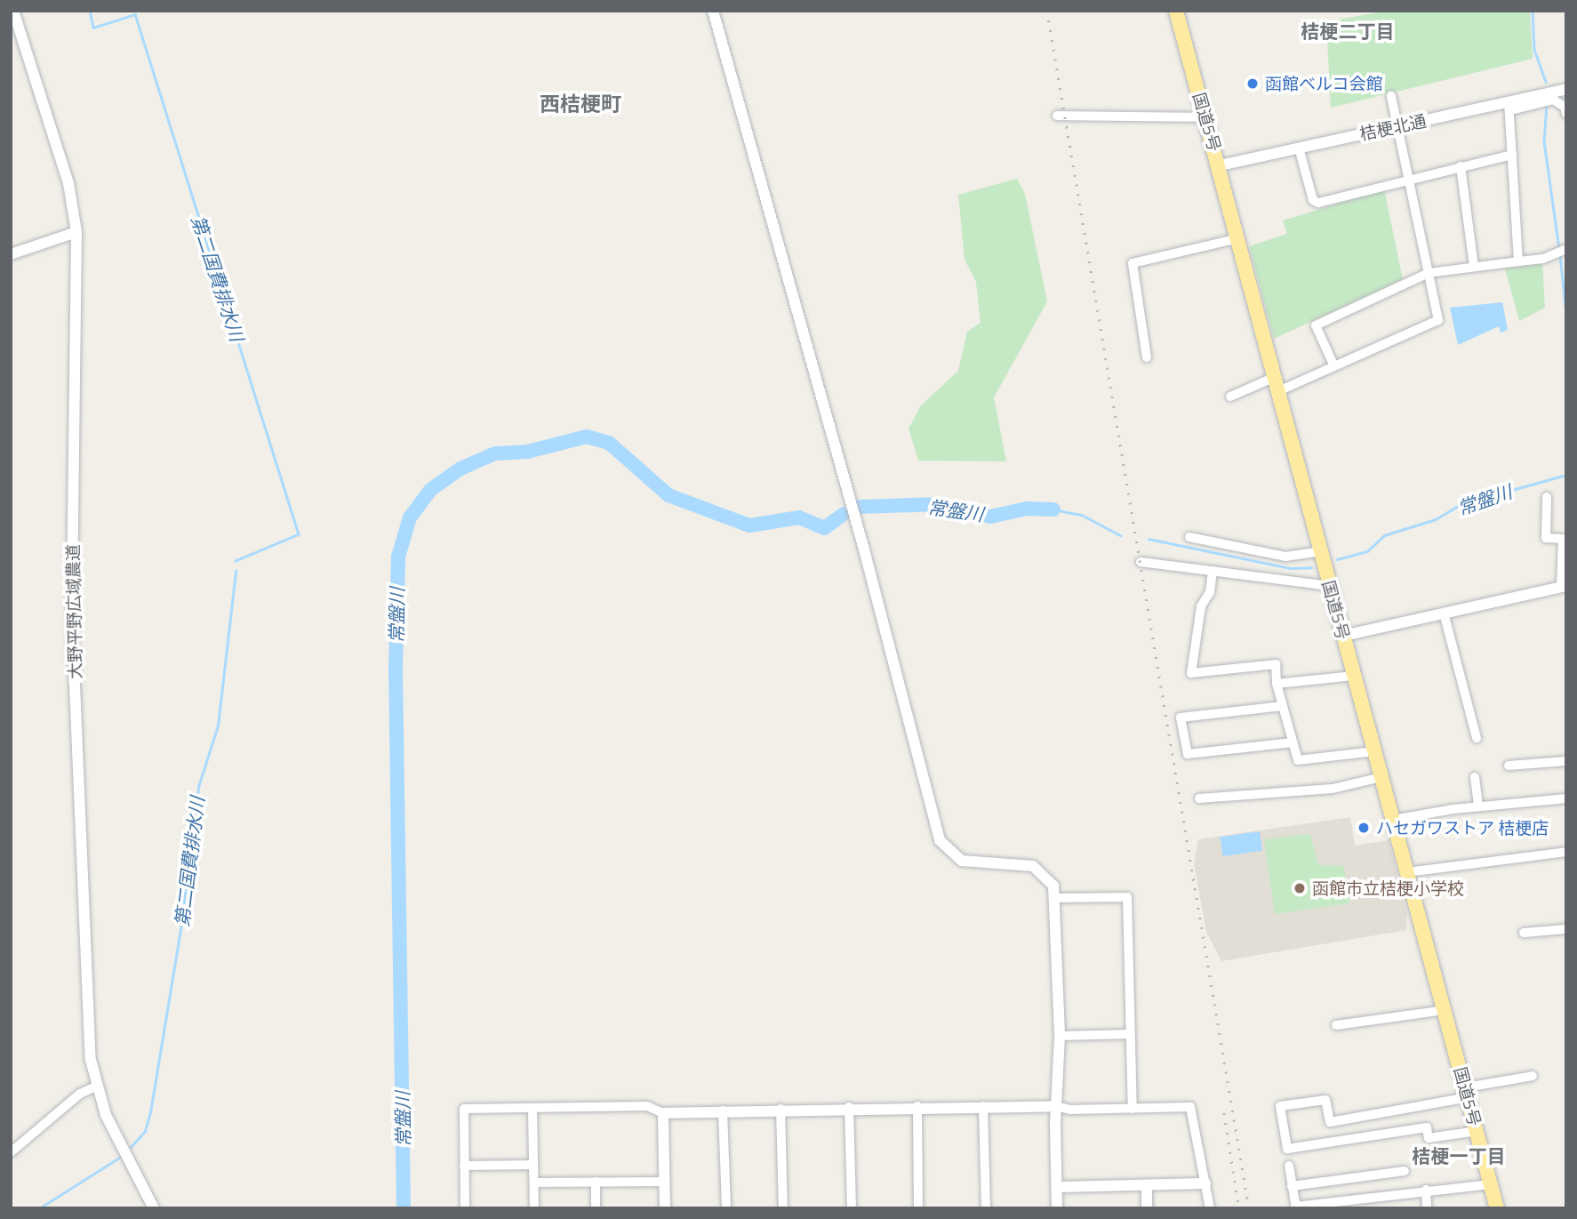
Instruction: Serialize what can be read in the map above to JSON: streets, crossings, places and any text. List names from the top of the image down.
{
  "streets": {
    "highway": ["国道5号"],
    "street": ["桔梗北通", "大野平野広域農道"]
  },
  "crossings": [
    ["国道5号", "桔梗北通"]
  ],
  "districts": ["桔梗二丁目", "西桔梗町", "桔梗一丁目"],
  "water": ["第二国費排水川", "常盤川"],
  "places": ["函館ベルコ会館", "ハセガワストア 桔梗店", "函館市立桔梗小学校"]
}
